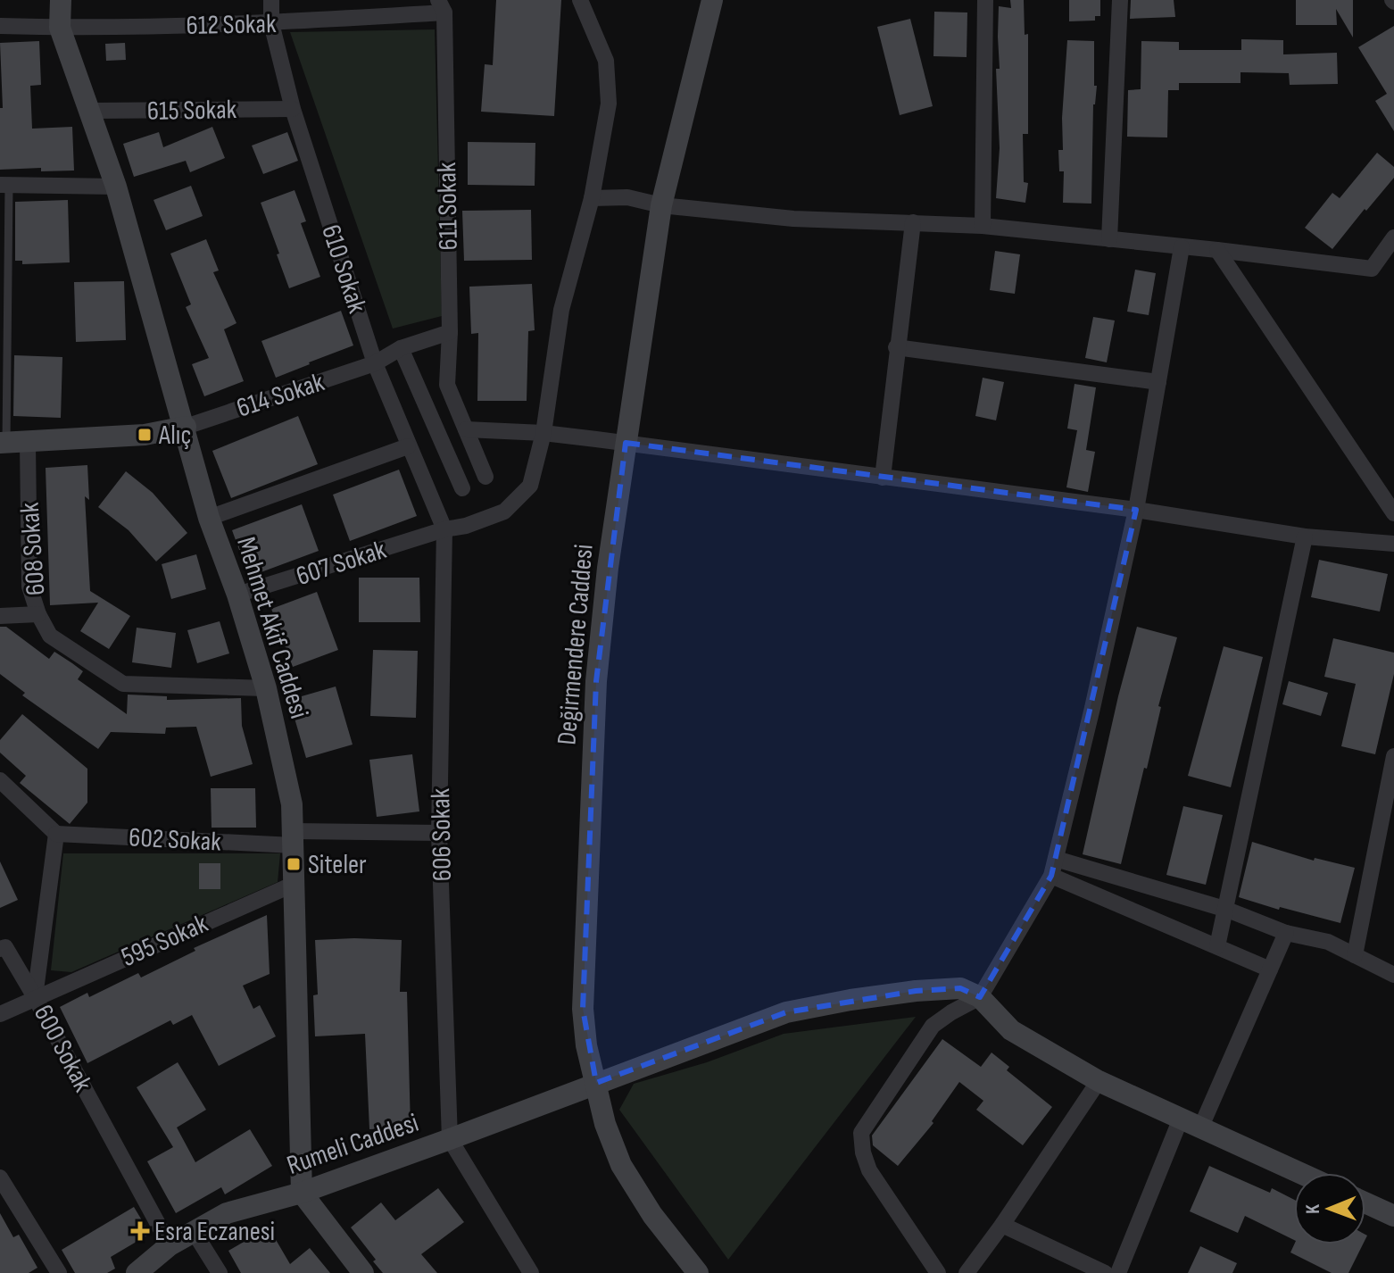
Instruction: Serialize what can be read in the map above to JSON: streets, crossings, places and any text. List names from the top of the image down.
{
  "streets": {
    "street": [
      "612 Sokak",
      "615 Sokak",
      "611 Sokak",
      "610 Sokak",
      "614 Sokak",
      "608 Sokak",
      "607 Sokak",
      "Mehmet Akif Caddesi",
      "Değirmendere Caddesi",
      "606 Sokak",
      "602 Sokak",
      "595 Sokak",
      "600 Sokak",
      "Rumeli Caddesi"
    ]
  },
  "crossings": [
    ["612 Sokak", "611 Sokak"],
    ["612 Sokak", "610 Sokak"],
    ["612 Sokak", "Mehmet Akif Caddesi"],
    ["615 Sokak", "610 Sokak"],
    ["615 Sokak", "Mehmet Akif Caddesi"],
    ["610 Sokak", "614 Sokak"],
    ["610 Sokak", "607 Sokak"],
    ["610 Sokak", "606 Sokak"],
    ["614 Sokak", "Mehmet Akif Caddesi"],
    ["608 Sokak", "Mehmet Akif Caddesi"],
    ["607 Sokak", "Mehmet Akif Caddesi"],
    ["607 Sokak", "606 Sokak"],
    ["Mehmet Akif Caddesi", "602 Sokak"],
    ["Mehmet Akif Caddesi", "595 Sokak"],
    ["Mehmet Akif Caddesi", "Rumeli Caddesi"],
    ["Değirmendere Caddesi", "Rumeli Caddesi"],
    ["606 Sokak", "602 Sokak"],
    ["606 Sokak", "Rumeli Caddesi"],
    ["602 Sokak", "600 Sokak"],
    ["595 Sokak", "600 Sokak"],
    ["600 Sokak", "Rumeli Caddesi"]
  ],
  "places": {
    "transit": ["Alıç", "Siteler"],
    "health": ["Esra Eczanesi"]
  },
  "north": "left"
}
